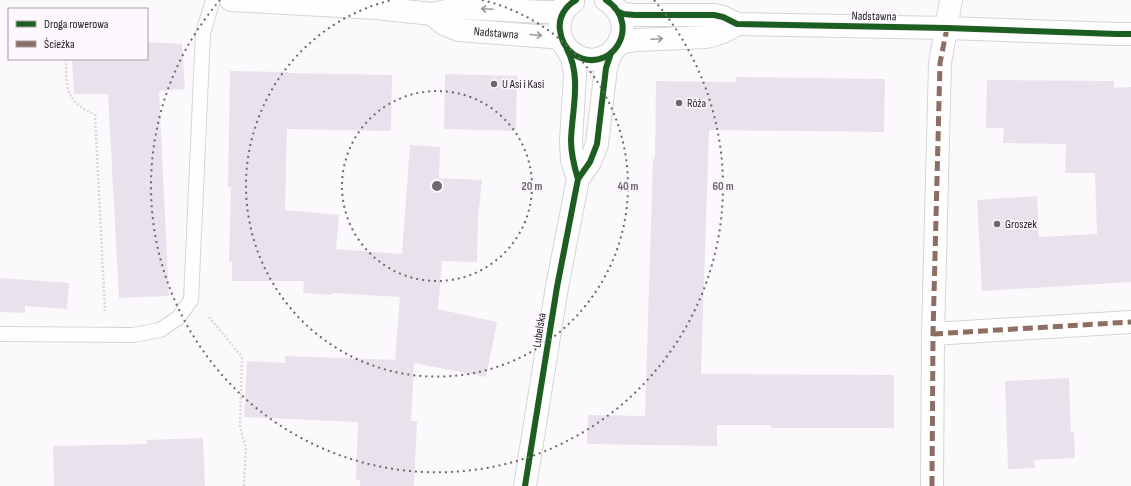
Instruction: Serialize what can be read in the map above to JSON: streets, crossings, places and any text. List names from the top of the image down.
{
  "streets": {
    "street": ["Nadstawna", "Lubelska"]
  },
  "crossings": [
    ["Nadstawna", "Lubelska"]
  ],
  "places": ["U Asi i Kasi", "Róża", "Groszek"],
  "legend": ["Droga rowerowa", "Ścieżka"],
  "rings": ["20 m", "40 m", "60 m"]
}
